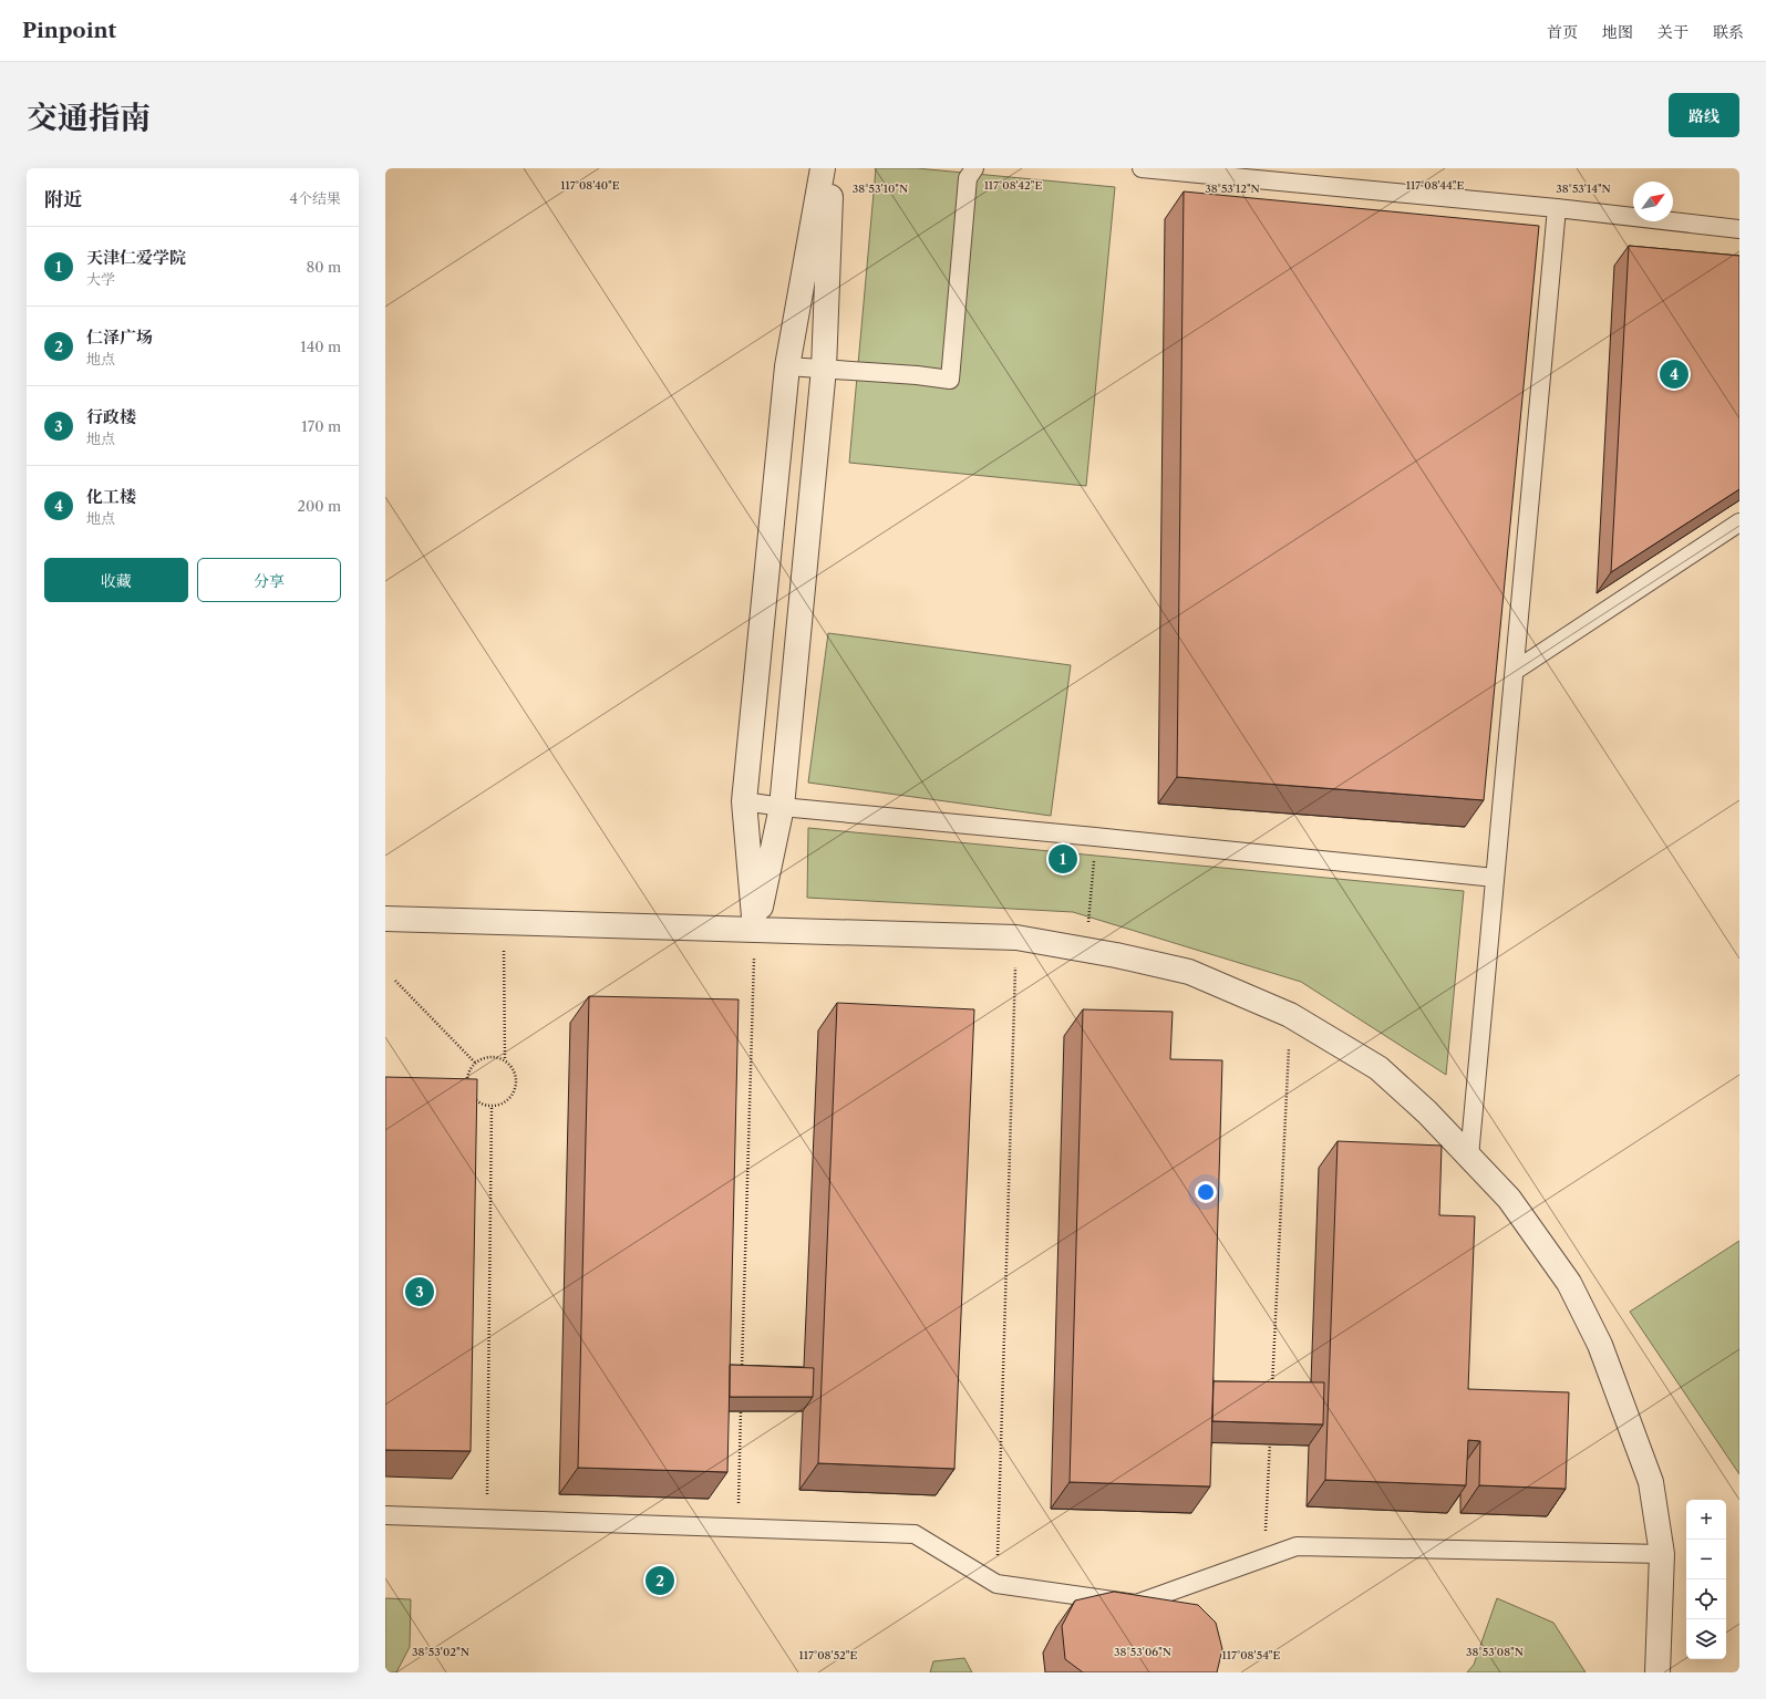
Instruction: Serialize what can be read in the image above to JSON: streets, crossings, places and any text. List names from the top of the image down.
{
  "north": "top right",
  "page": {
    "header": "Pinpoint",
    "nav": [
      "首页",
      "地图",
      "关于",
      "联系"
    ],
    "title": "交通指南",
    "buttons": [
      "路线",
      ["收藏", "分享"]
    ],
    "heading": ["附近", "4个结果"],
    "list": [
      {
        "mark": "1",
        "name": "天津仁爱学院",
        "note": "大学",
        "value": "80 m"
      },
      {
        "mark": "2",
        "name": "仁泽广场",
        "note": "地点",
        "value": "140 m"
      },
      {
        "mark": "3",
        "name": "行政楼",
        "note": "地点",
        "value": "170 m"
      },
      {
        "mark": "4",
        "name": "化工楼",
        "note": "地点",
        "value": "200 m"
      }
    ],
    "pins": [
      "4",
      "1",
      "3",
      "2"
    ],
    "map_buttons": ["+", "−"]
  },
  "coordinates": [
    "117°08'40\"E",
    "117°08'42\"E",
    "117°08'44\"E",
    "38°53'14\"N",
    "38°53'10\"N",
    "38°53'12\"N",
    "38°53'02\"N",
    "38°53'06\"N",
    "38°53'08\"N",
    "117°08'52\"E",
    "117°08'54\"E"
  ]
}
